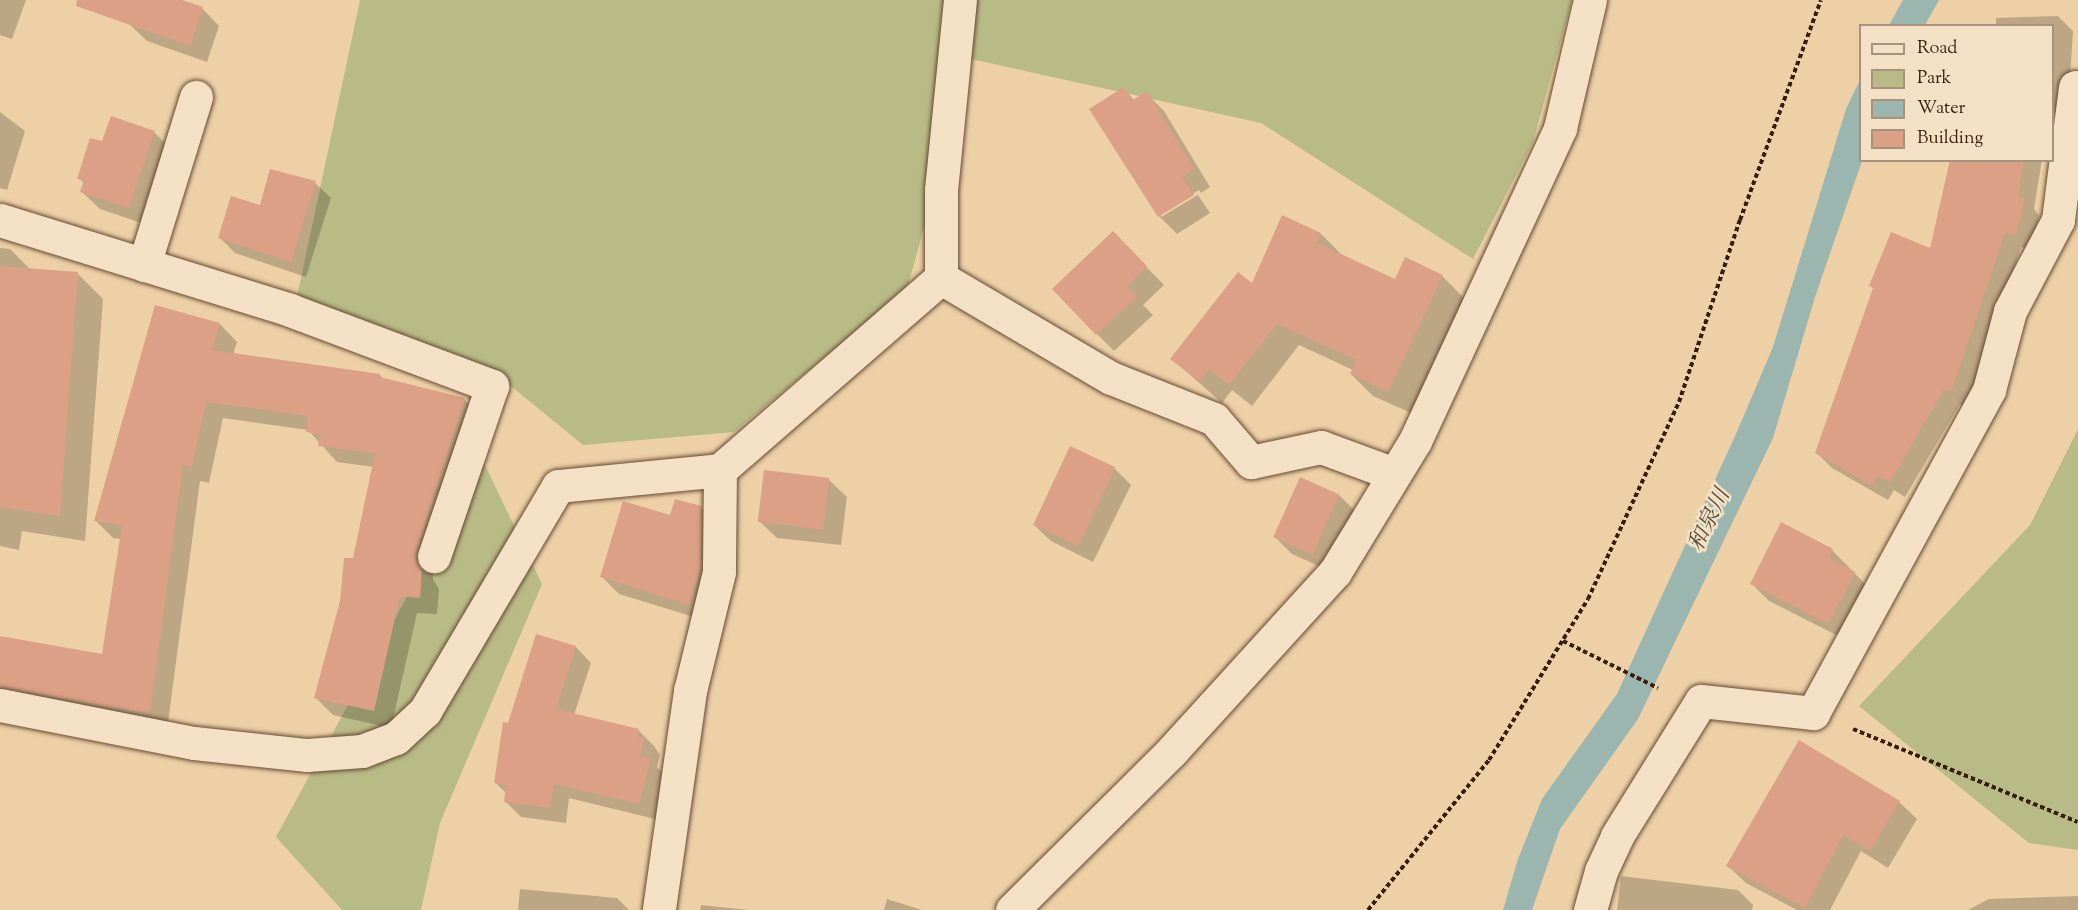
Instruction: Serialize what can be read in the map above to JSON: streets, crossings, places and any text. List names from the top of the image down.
{
  "water": ["和泉川"],
  "legend": [
    "Road",
    "Park",
    "Water",
    "Building"
  ]
}
